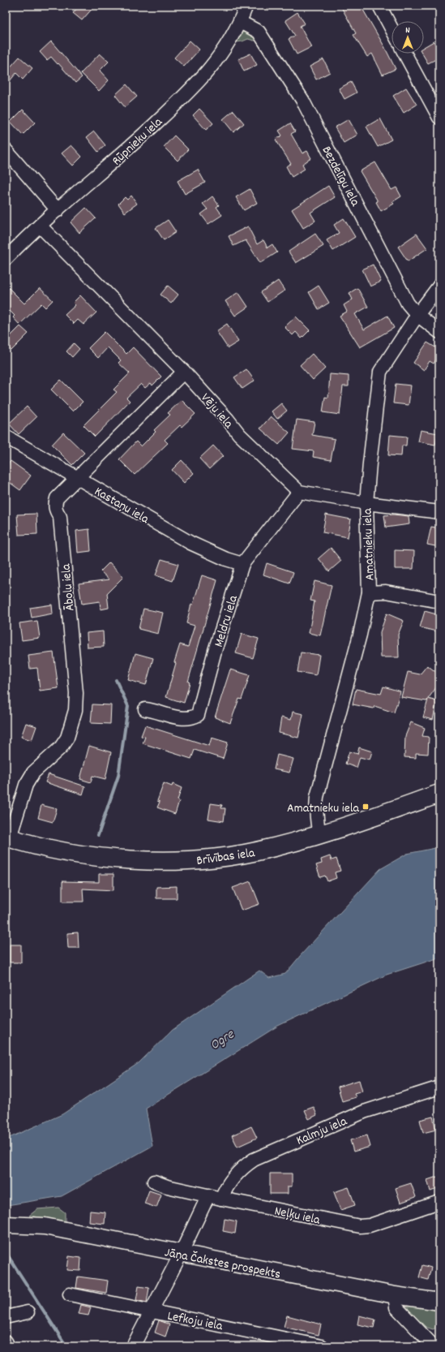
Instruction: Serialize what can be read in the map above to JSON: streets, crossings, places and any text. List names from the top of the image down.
{
  "streets": {
    "main road": ["Brīvības iela"],
    "street": [
      "Rūpnieku iela",
      "Bezdelīgu iela",
      "Vēju iela",
      "Kastaņu iela",
      "Amatnieku iela",
      "Ābolu iela",
      "Meldru iela",
      "Kalmju iela",
      "Neļķu iela",
      "Jāņa Čakstes prospekts",
      "Lefkoju iela"
    ]
  },
  "crossings": [
    ["Rūpnieku iela", "Bezdelīgu iela"],
    ["Rūpnieku iela", "Vēju iela"],
    ["Bezdelīgu iela", "Amatnieku iela"],
    ["Vēju iela", "Ābolu iela"],
    ["Vēju iela", "Meldru iela"],
    ["Kastaņu iela", "Ābolu iela"],
    ["Kastaņu iela", "Meldru iela"],
    ["Amatnieku iela", "Brīvības iela"],
    ["Ābolu iela", "Brīvības iela"],
    ["Kalmju iela", "Neļķu iela"]
  ],
  "water": ["Ogre"],
  "places": {
    "transit": ["Amatnieku iela"]
  },
  "north": "top"
}
